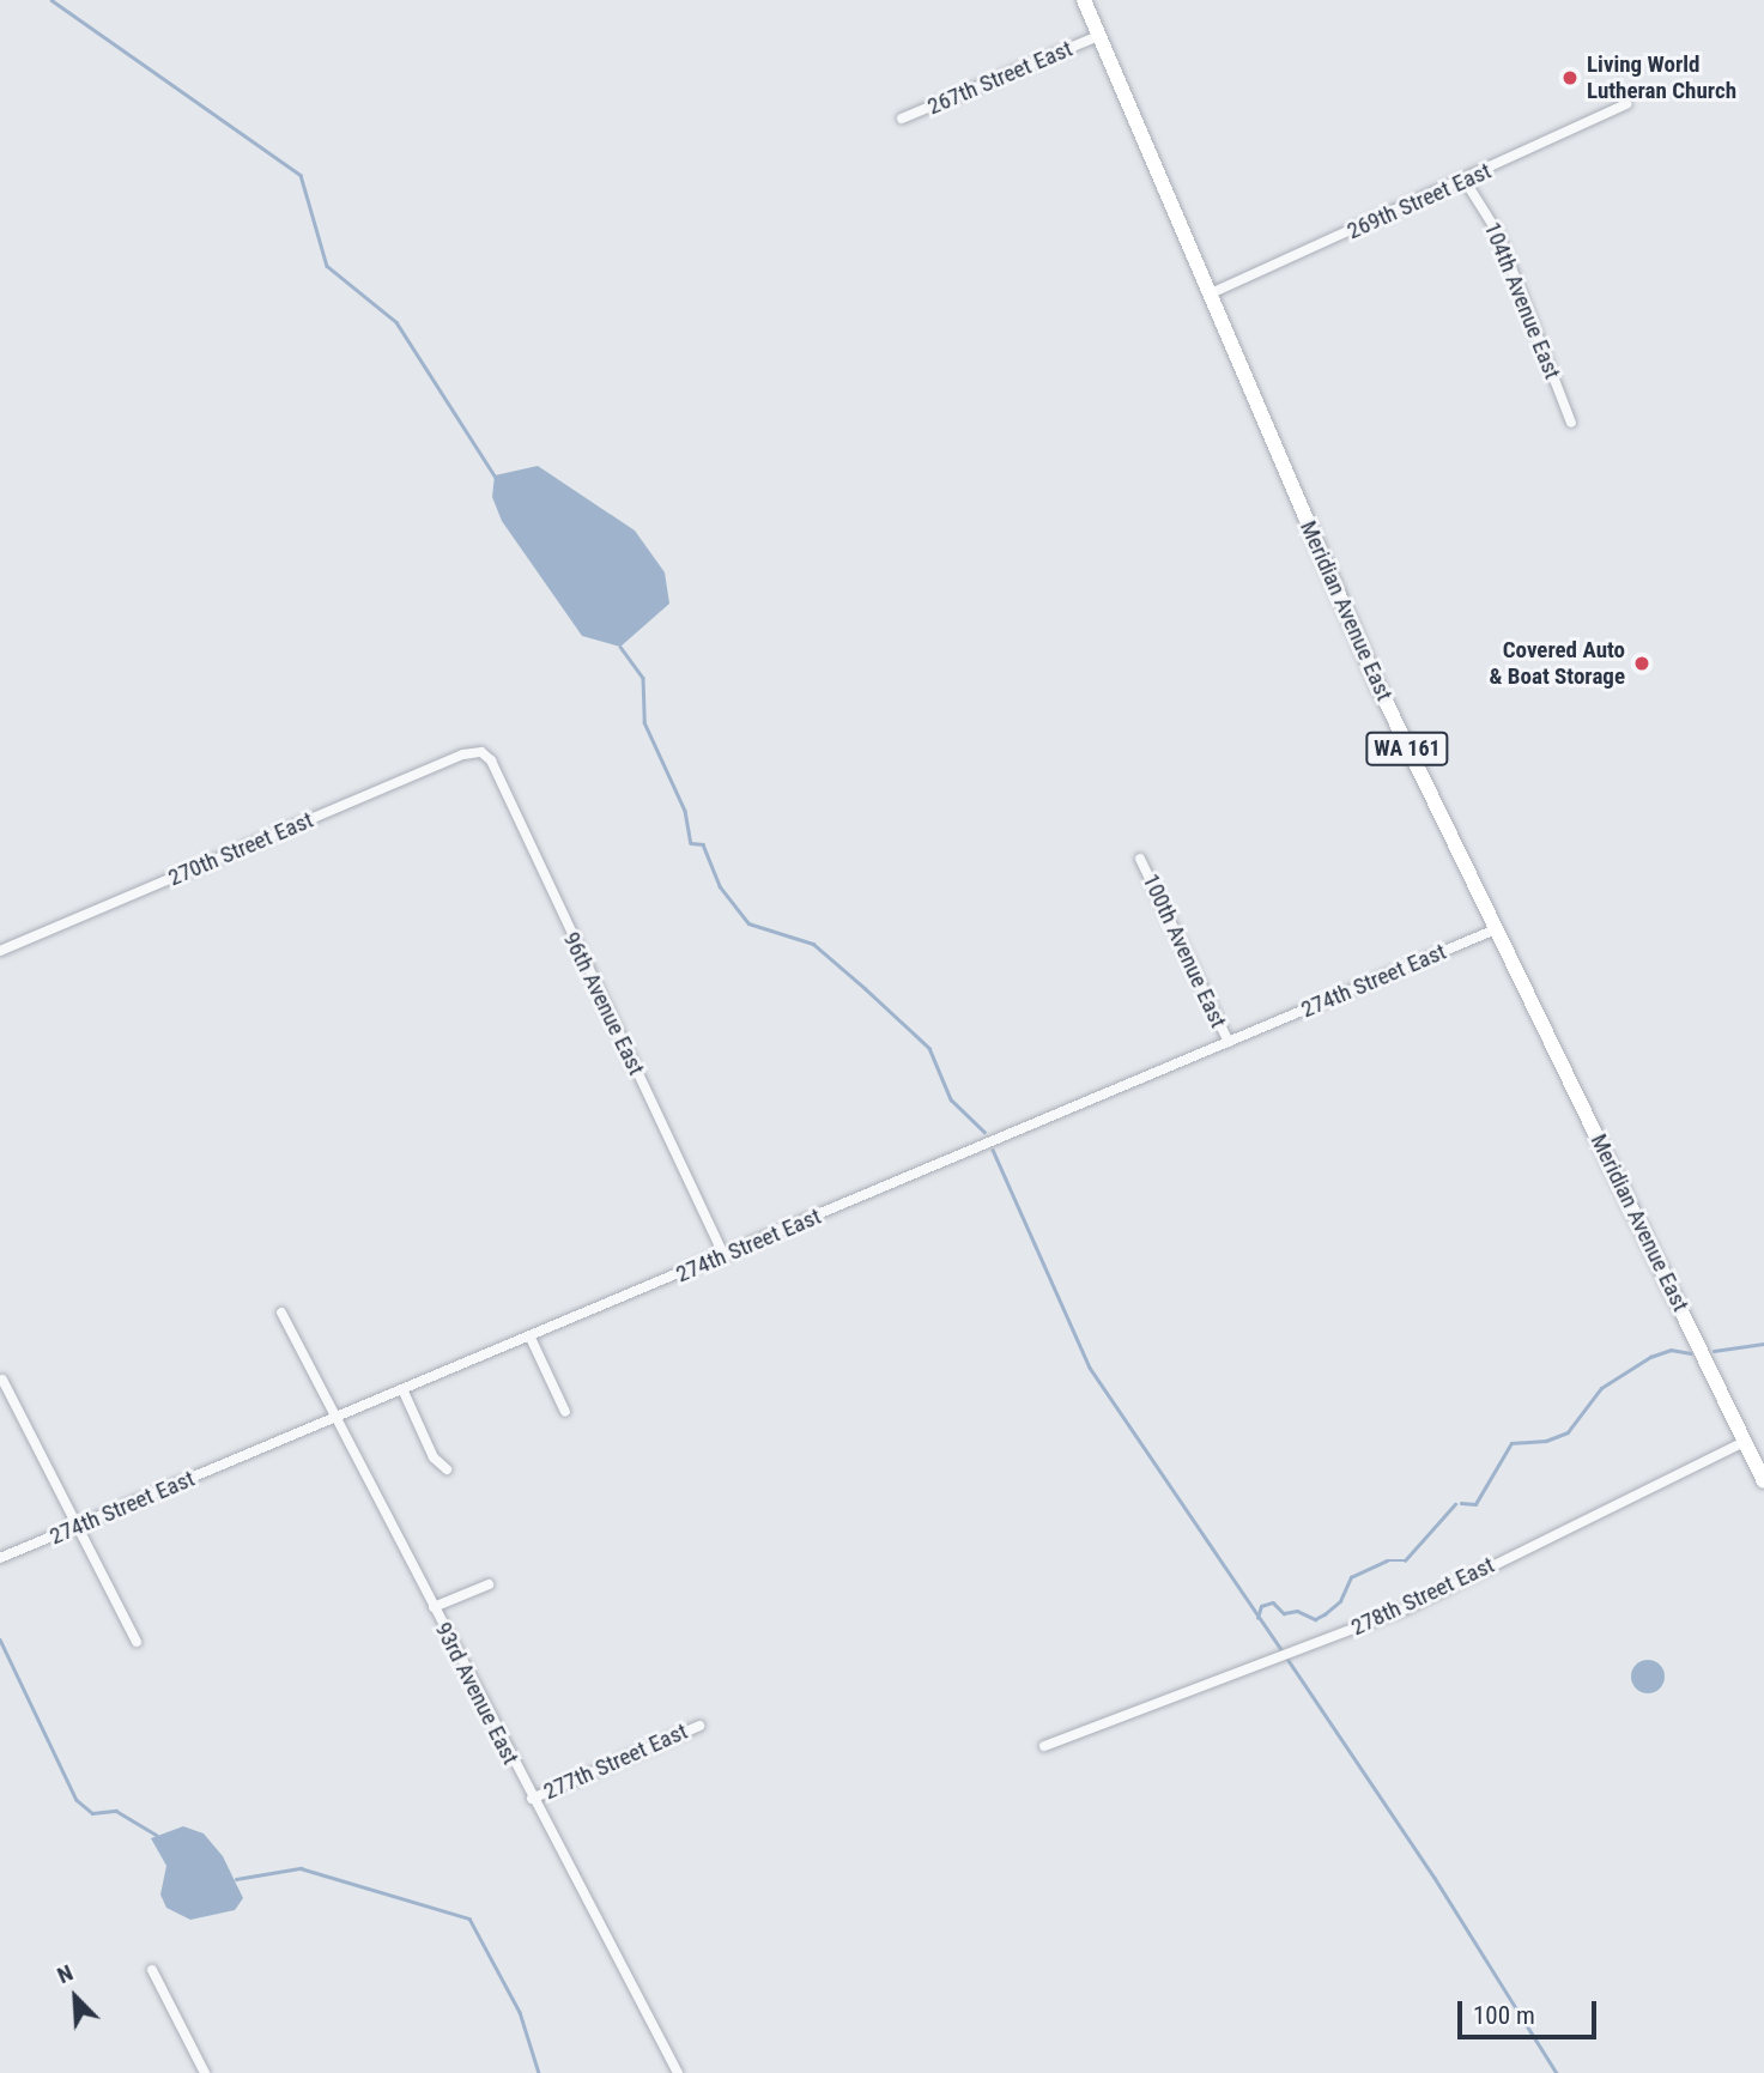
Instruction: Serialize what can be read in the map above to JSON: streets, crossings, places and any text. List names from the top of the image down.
{
  "streets": {
    "main road": ["Meridian Avenue East", "WA 161"],
    "street": [
      "267th Street East",
      "269th Street East",
      "104th Avenue East",
      "270th Street East",
      "100th Avenue East",
      "274th Street East",
      "96th Avenue East",
      "278th Street East",
      "93rd Avenue East",
      "277th Street East"
    ]
  },
  "crossings": [
    ["267th Street East", "Meridian Avenue East"],
    ["269th Street East", "104th Avenue East"],
    ["269th Street East", "Meridian Avenue East"],
    ["Meridian Avenue East", "274th Street East"],
    ["Meridian Avenue East", "278th Street East"],
    ["270th Street East", "96th Avenue East"],
    ["100th Avenue East", "274th Street East"],
    ["274th Street East", "96th Avenue East"],
    ["274th Street East", "93rd Avenue East"],
    ["93rd Avenue East", "277th Street East"]
  ],
  "places": ["Living World Lutheran Church", "Covered Auto & Boat Storage"],
  "scale_bar": "100 m",
  "north": "top left"
}
